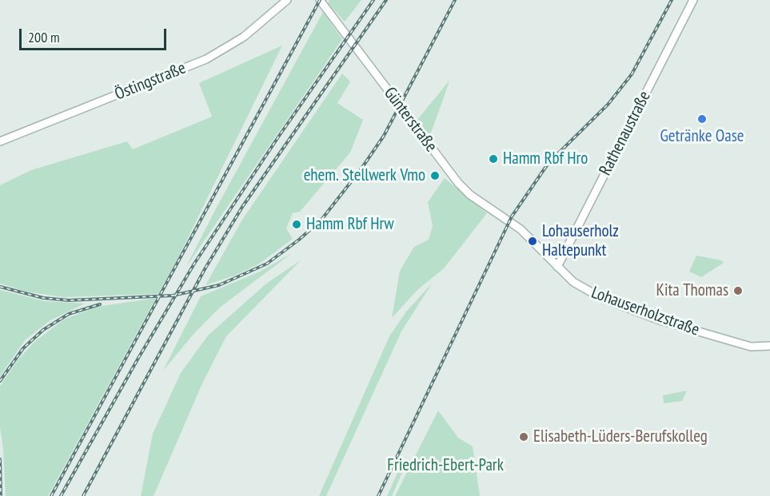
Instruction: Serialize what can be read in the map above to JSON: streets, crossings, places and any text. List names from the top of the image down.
{
  "streets": {
    "street": [
      "Östingstraße",
      "Günterstraße",
      "Rathenaustraße",
      "Lohauserholzstraße"
    ]
  },
  "crossings": [
    ["Günterstraße", "Lohauserholzstraße"],
    ["Rathenaustraße", "Lohauserholzstraße"]
  ],
  "parks": ["Friedrich-Ebert-Park"],
  "places": [
    "Getränke Oase",
    "Hamm Rbf Hro",
    "ehem. Stellwerk Vmo",
    "Hamm Rbf Hrw",
    "Lohauserholz Haltepunkt",
    "Kita Thomas",
    "Elisabeth-Lüders-Berufskolleg"
  ],
  "scale_bar": "200 m"
}
